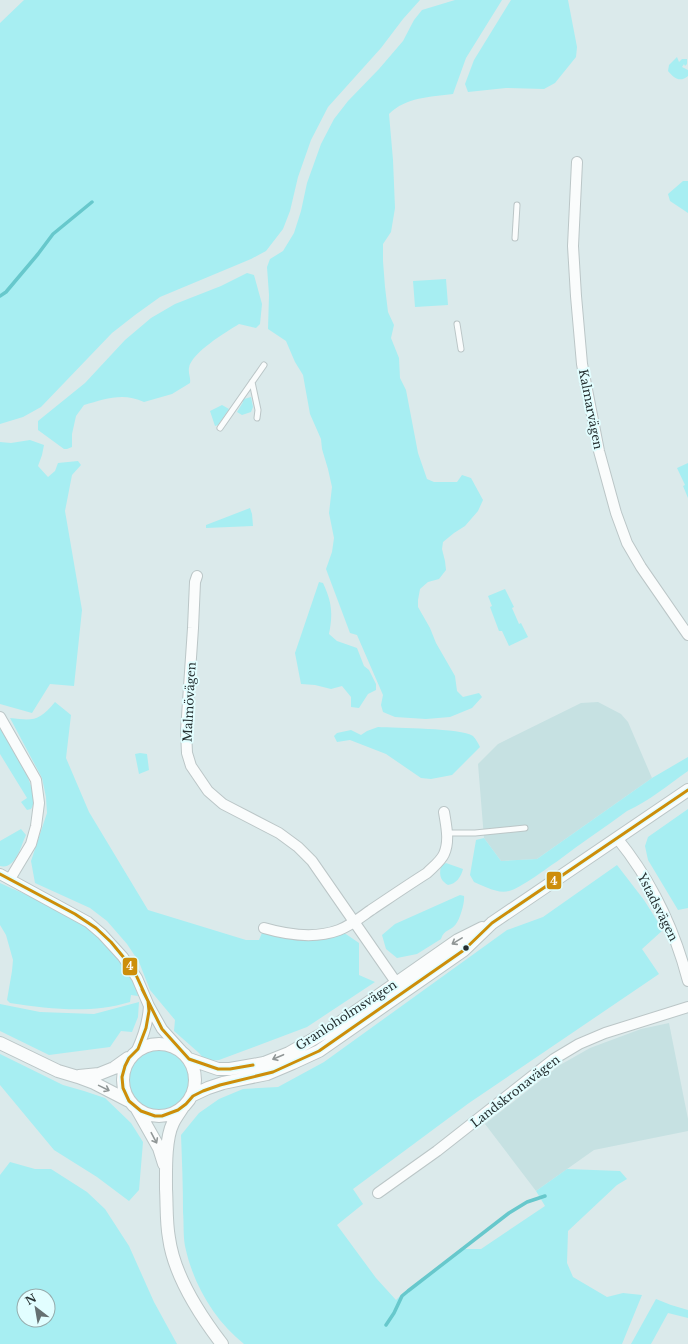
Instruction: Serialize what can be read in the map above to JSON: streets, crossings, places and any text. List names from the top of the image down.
{
  "streets": {
    "street": [
      "Kalmarvägen",
      "Malmövägen",
      "Ystadsvägen",
      "Granloholmsvägen",
      "Landskronavägen"
    ]
  },
  "crossings": [
    ["Malmövägen", "Granloholmsvägen"],
    ["Ystadsvägen", "Granloholmsvägen"]
  ],
  "lines": ["transit line 4"],
  "north": "top left"
}
